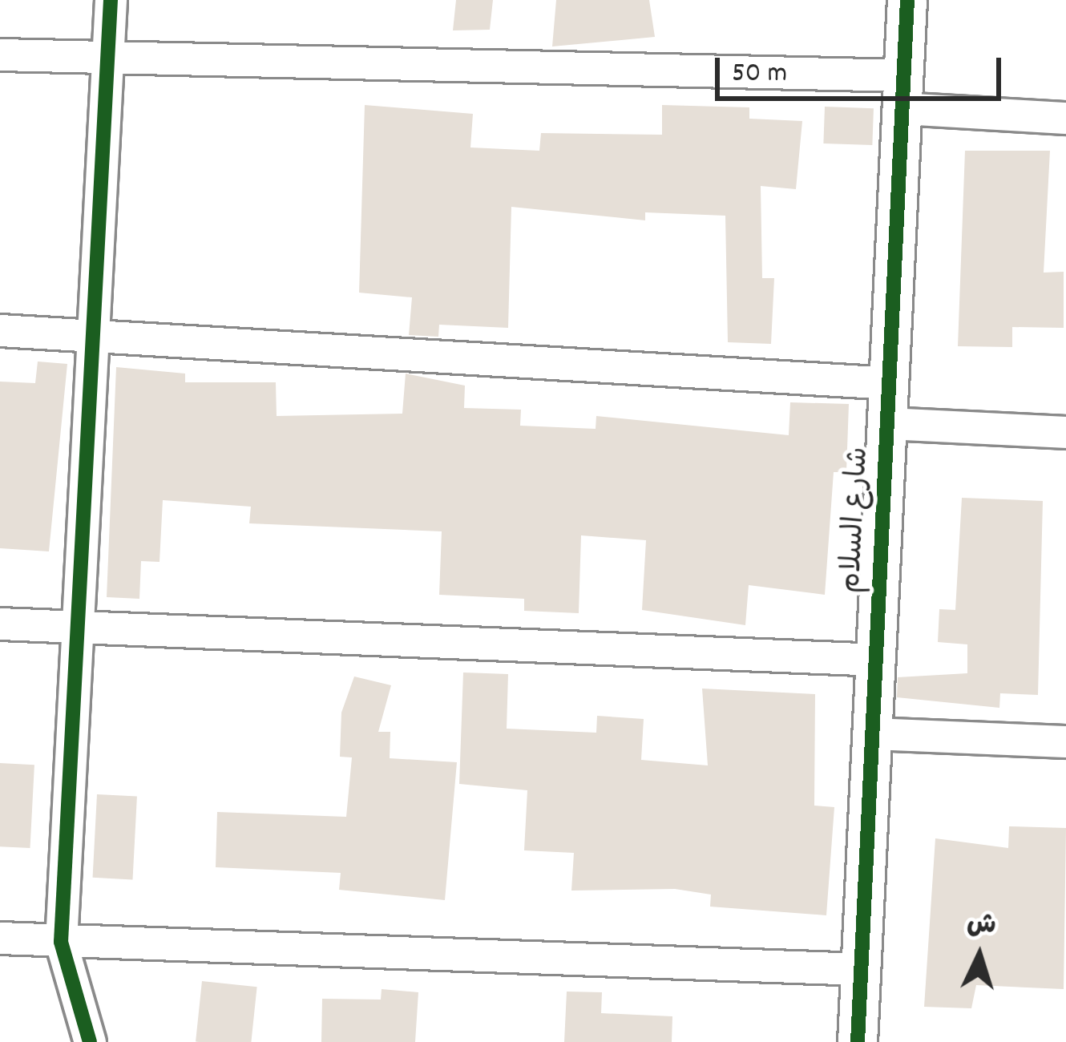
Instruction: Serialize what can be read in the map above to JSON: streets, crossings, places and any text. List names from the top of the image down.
{
  "streets": {
    "street": ["شارع السلام"]
  },
  "scale_bar": "50 m",
  "north": "top"
}
